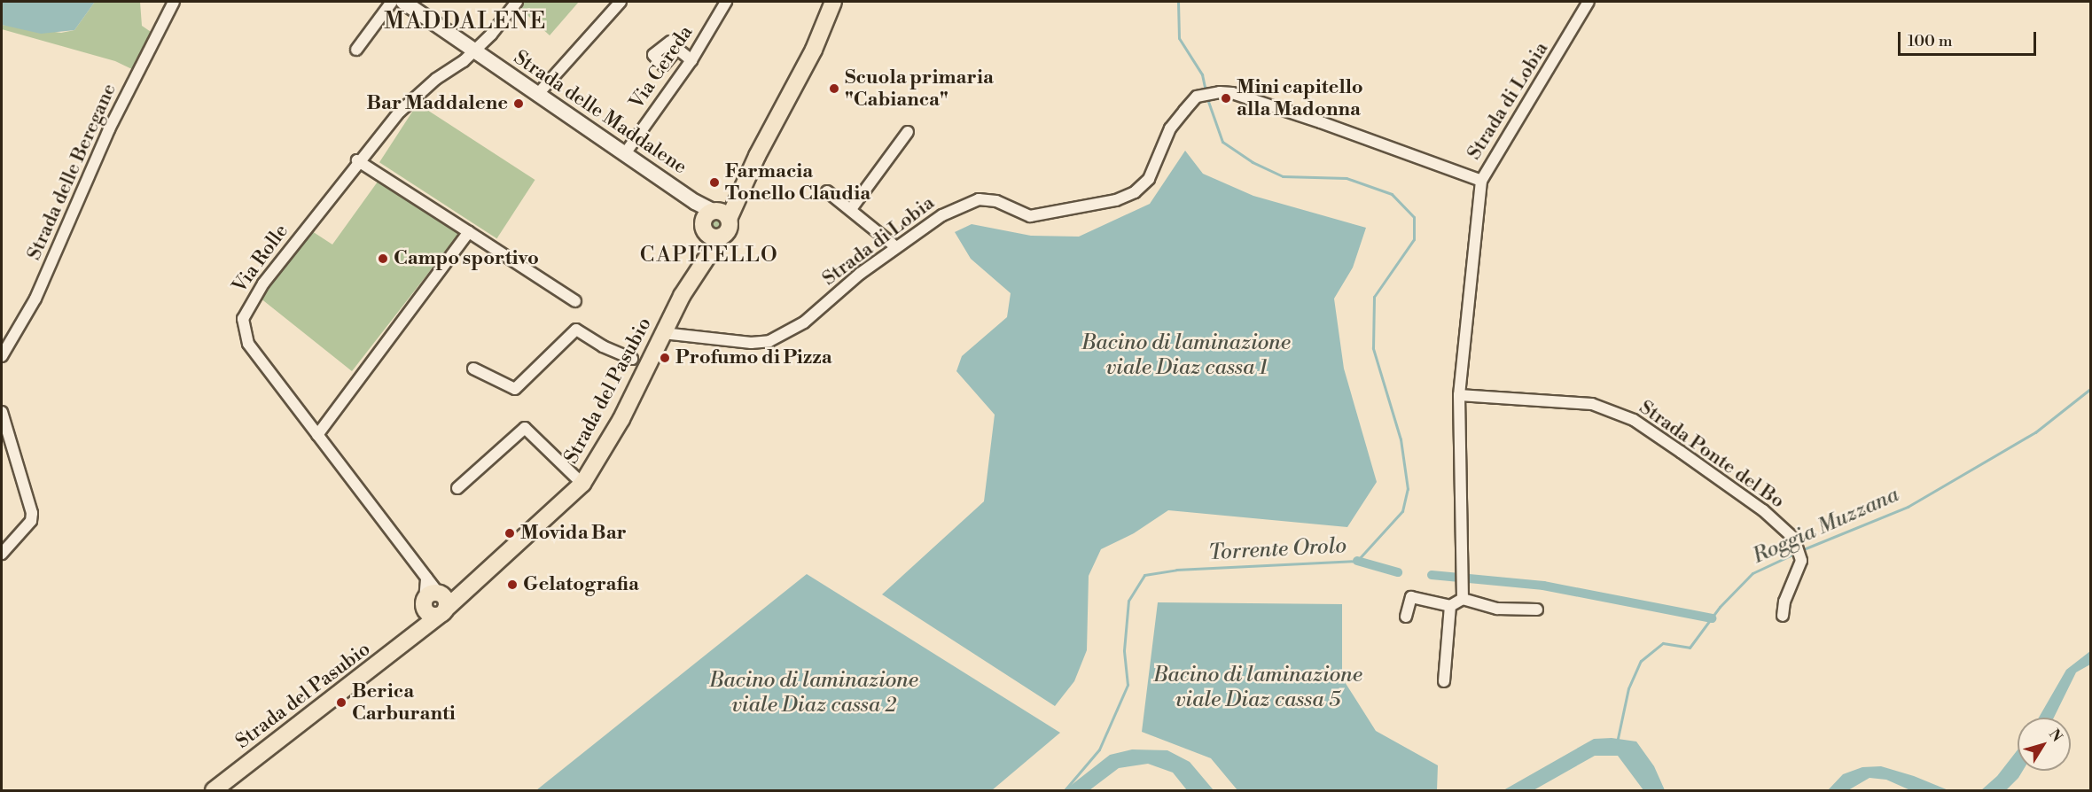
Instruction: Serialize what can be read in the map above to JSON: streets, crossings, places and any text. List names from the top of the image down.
{
  "streets": {
    "main road": ["Strada del Pasubio"],
    "street": [
      "Via Cereda",
      "Strada di Lobia",
      "Strada delle Maddalene",
      "Strada delle Beregane",
      "Via Rolle",
      "Strada Ponte del Bo"
    ]
  },
  "crossings": [
    ["Via Cereda", "Strada delle Maddalene"],
    ["Strada di Lobia", "Strada del Pasubio"],
    ["Strada delle Maddalene", "Via Rolle"],
    ["Strada delle Maddalene", "Strada del Pasubio"],
    ["Via Rolle", "Strada del Pasubio"]
  ],
  "districts": ["MADDALENE", "CAPITELLO"],
  "water": [
    "Bacino di laminazione viale Diaz cassa 1",
    "Roggia Muzzana",
    "Torrente Orolo",
    "Bacino di laminazione viale Diaz cassa 5",
    "Bacino di laminazione viale Diaz cassa 2"
  ],
  "places": [
    "Scuola primaria \"Cabianca\"",
    "Mini capitello alla Madonna",
    "Bar Maddalene",
    "Farmacia Tonello Claudia",
    "Campo sportivo",
    "Profumo di Pizza",
    "Movida Bar",
    "Gelatografia",
    "Berica Carburanti"
  ],
  "scale_bar": "100 m",
  "north": "top right"
}
